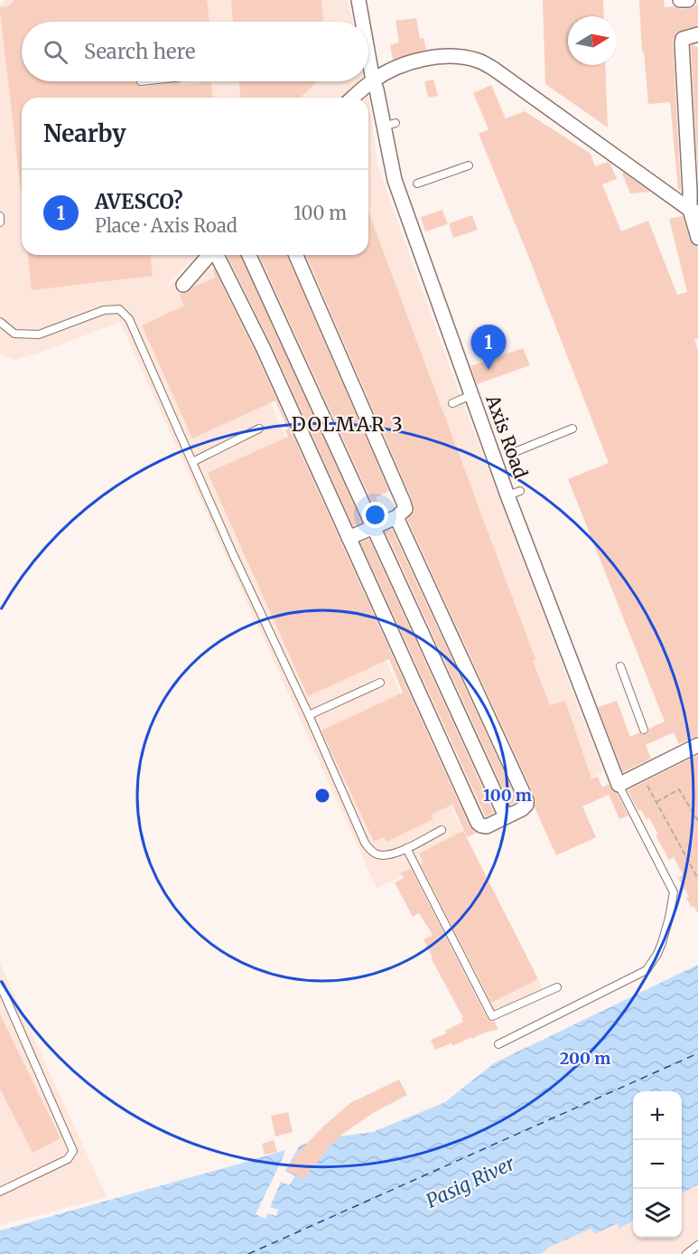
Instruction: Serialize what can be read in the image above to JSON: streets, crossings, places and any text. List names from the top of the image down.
{
  "streets": {
    "street": ["Axis Road"]
  },
  "districts": ["DOLMAR 3"],
  "water": ["Pasig River"],
  "north": "right",
  "page": {
    "search": "Search here",
    "heading": "Nearby",
    "list": [
      {
        "mark": "1",
        "name": "AVESCO?",
        "note": "Place · Axis Road",
        "value": "100 m"
      }
    ],
    "pins": "1",
    "map_buttons": ["+", "−"]
  },
  "rings": ["100 m", "200 m"]
}
